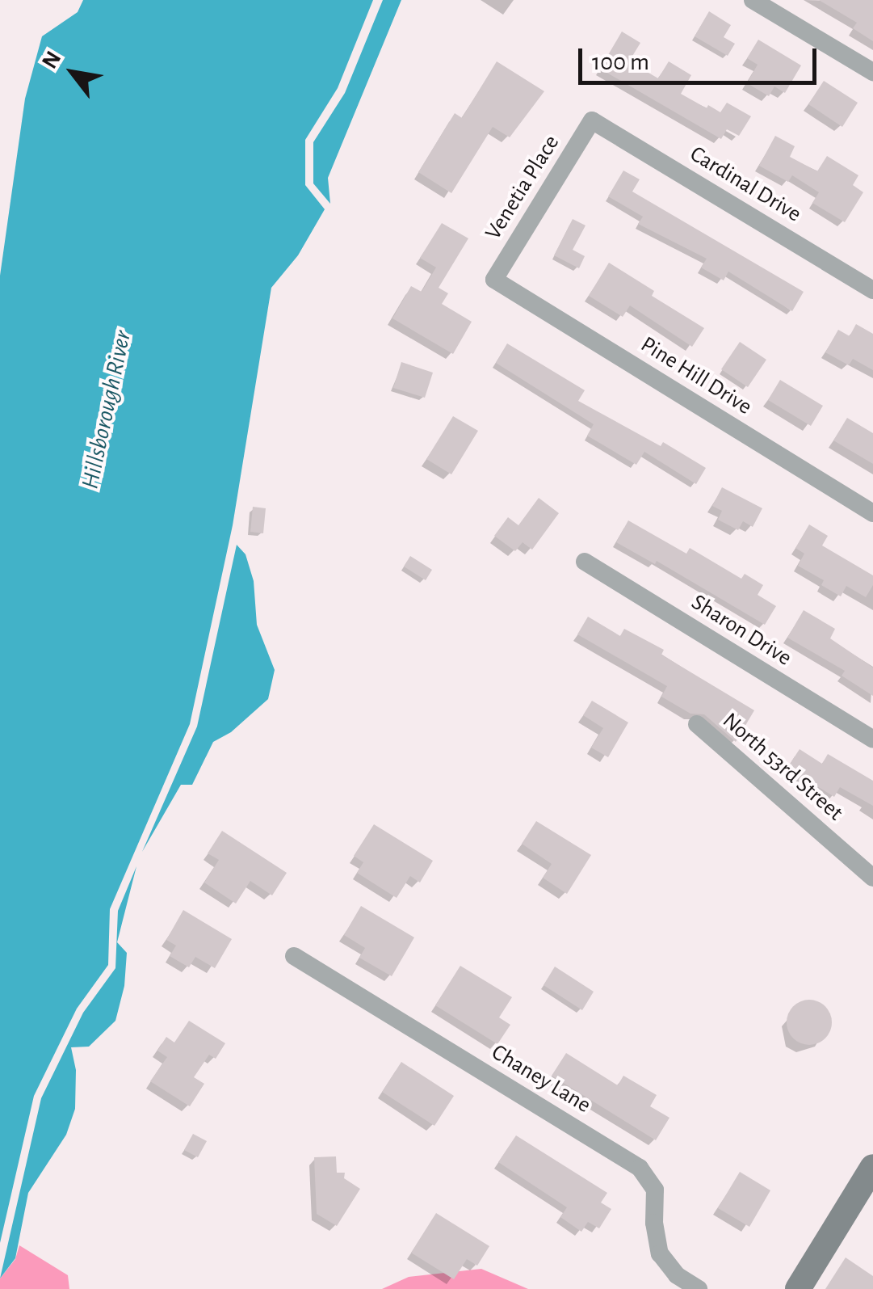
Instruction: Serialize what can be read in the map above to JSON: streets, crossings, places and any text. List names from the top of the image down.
{
  "streets": {
    "street": [
      "Cardinal Drive",
      "Venetia Place",
      "Pine Hill Drive",
      "Sharon Drive",
      "North 53rd Street",
      "Chaney Lane"
    ]
  },
  "crossings": [
    ["Cardinal Drive", "Venetia Place"],
    ["Venetia Place", "Pine Hill Drive"]
  ],
  "water": ["Hillsborough River"],
  "scale_bar": "100 m",
  "north": "top left"
}
